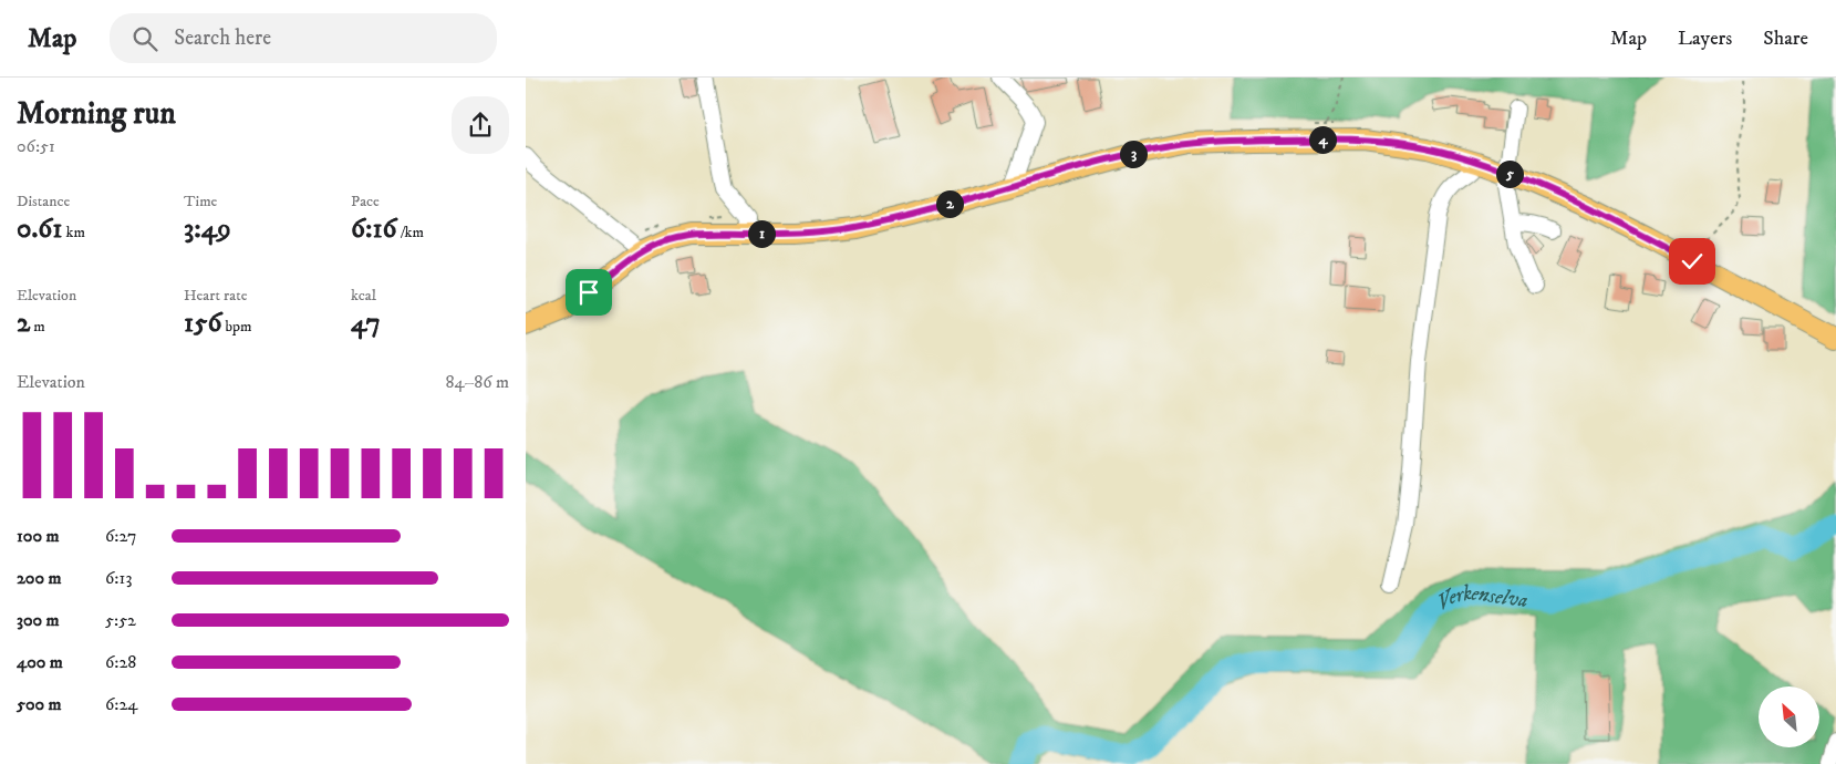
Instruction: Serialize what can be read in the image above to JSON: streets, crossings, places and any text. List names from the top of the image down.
{
  "water": ["Verkenselva"],
  "north": "top left",
  "page": {
    "header": "Map",
    "search": "Search here",
    "nav": ["Map", "Layers", "Share"],
    "heading": ["Morning run", "06:51"],
    "pins": [
      "4",
      "3",
      "5",
      "2",
      "1"
    ],
    "stats": [
      ["Distance", "0.61 km"],
      ["Time", "3:49"],
      ["Pace", "6:16 /km"],
      ["Elevation", "2 m"],
      ["Heart rate", "156 bpm"],
      ["kcal", "47"]
    ],
    "chart": ["Elevation", "84–86 m"],
    "list": [
      {
        "name": "100 m",
        "note": "6:27"
      },
      {
        "name": "200 m",
        "note": "6:13"
      },
      {
        "name": "300 m",
        "note": "5:52"
      },
      {
        "name": "400 m",
        "note": "6:28"
      },
      {
        "name": "500 m",
        "note": "6:24"
      }
    ]
  }
}
